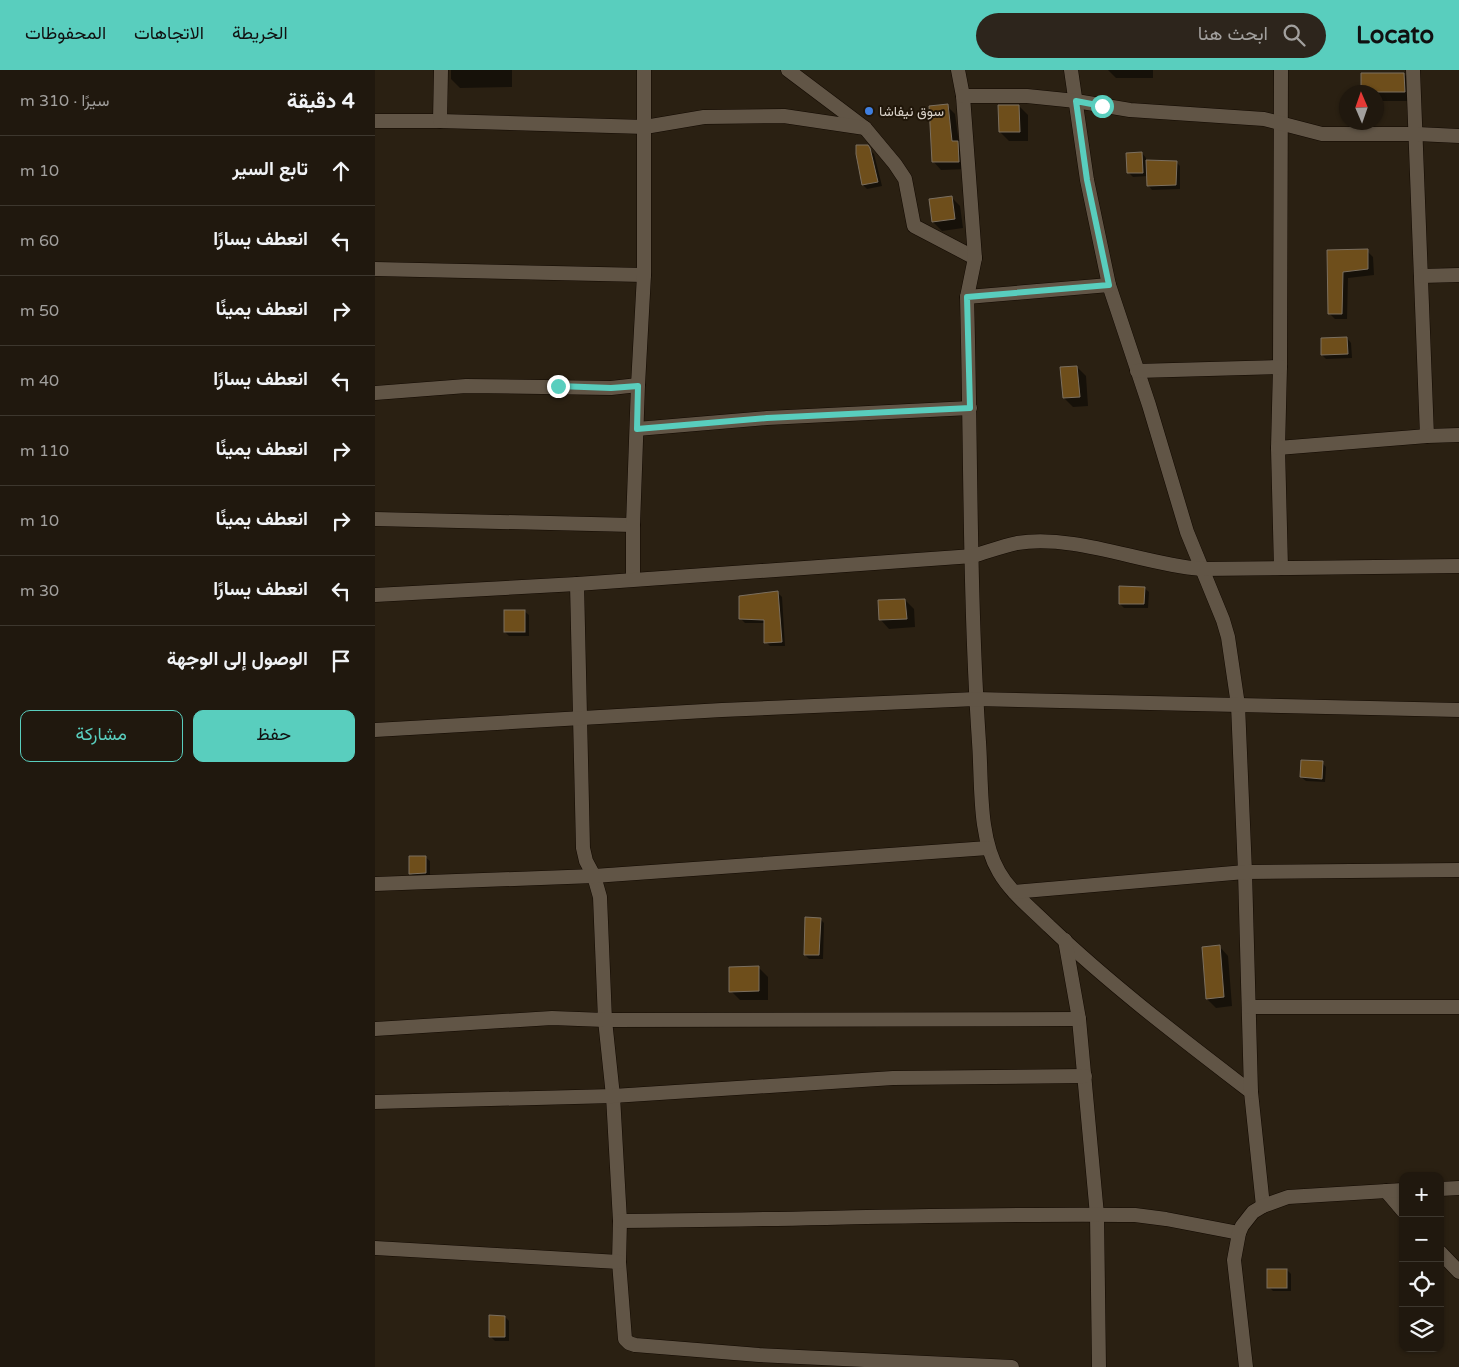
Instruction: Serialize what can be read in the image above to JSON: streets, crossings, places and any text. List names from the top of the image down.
{
  "places": ["سوق نيفاشا"],
  "north": "top",
  "page": {
    "header": "Locato",
    "search": "ابحث هنا",
    "nav": ["الخريطة", "الاتجاهات", "المحفوظات"],
    "heading": ["4 دقيقة", "سيرًا · 310 m"],
    "list": [
      ["تابع السير", "10 m"],
      ["انعطف يسارًا", "60 m"],
      ["انعطف يمينًا", "50 m"],
      ["انعطف يسارًا", "40 m"],
      ["انعطف يمينًا", "110 m"],
      ["انعطف يمينًا", "10 m"],
      ["انعطف يسارًا", "30 m"],
      "الوصول إلى الوجهة"
    ],
    "buttons": ["حفظ", "مشاركة"],
    "map_buttons": ["+", "−"]
  }
}
